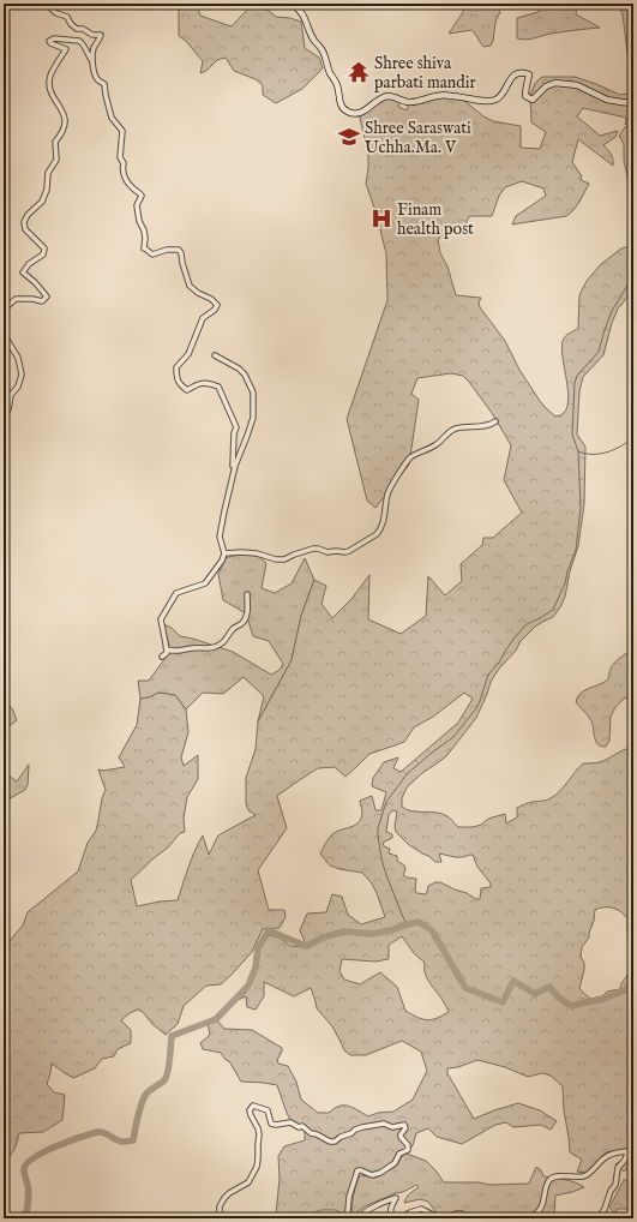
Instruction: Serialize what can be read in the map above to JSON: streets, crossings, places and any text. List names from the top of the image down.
{
  "places": {
    "temple": ["Shree shiva parbati mandir"],
    "school or university": ["Shree Saraswati Uchha.Ma. V"],
    "hospital": ["Finam health post"]
  }
}
